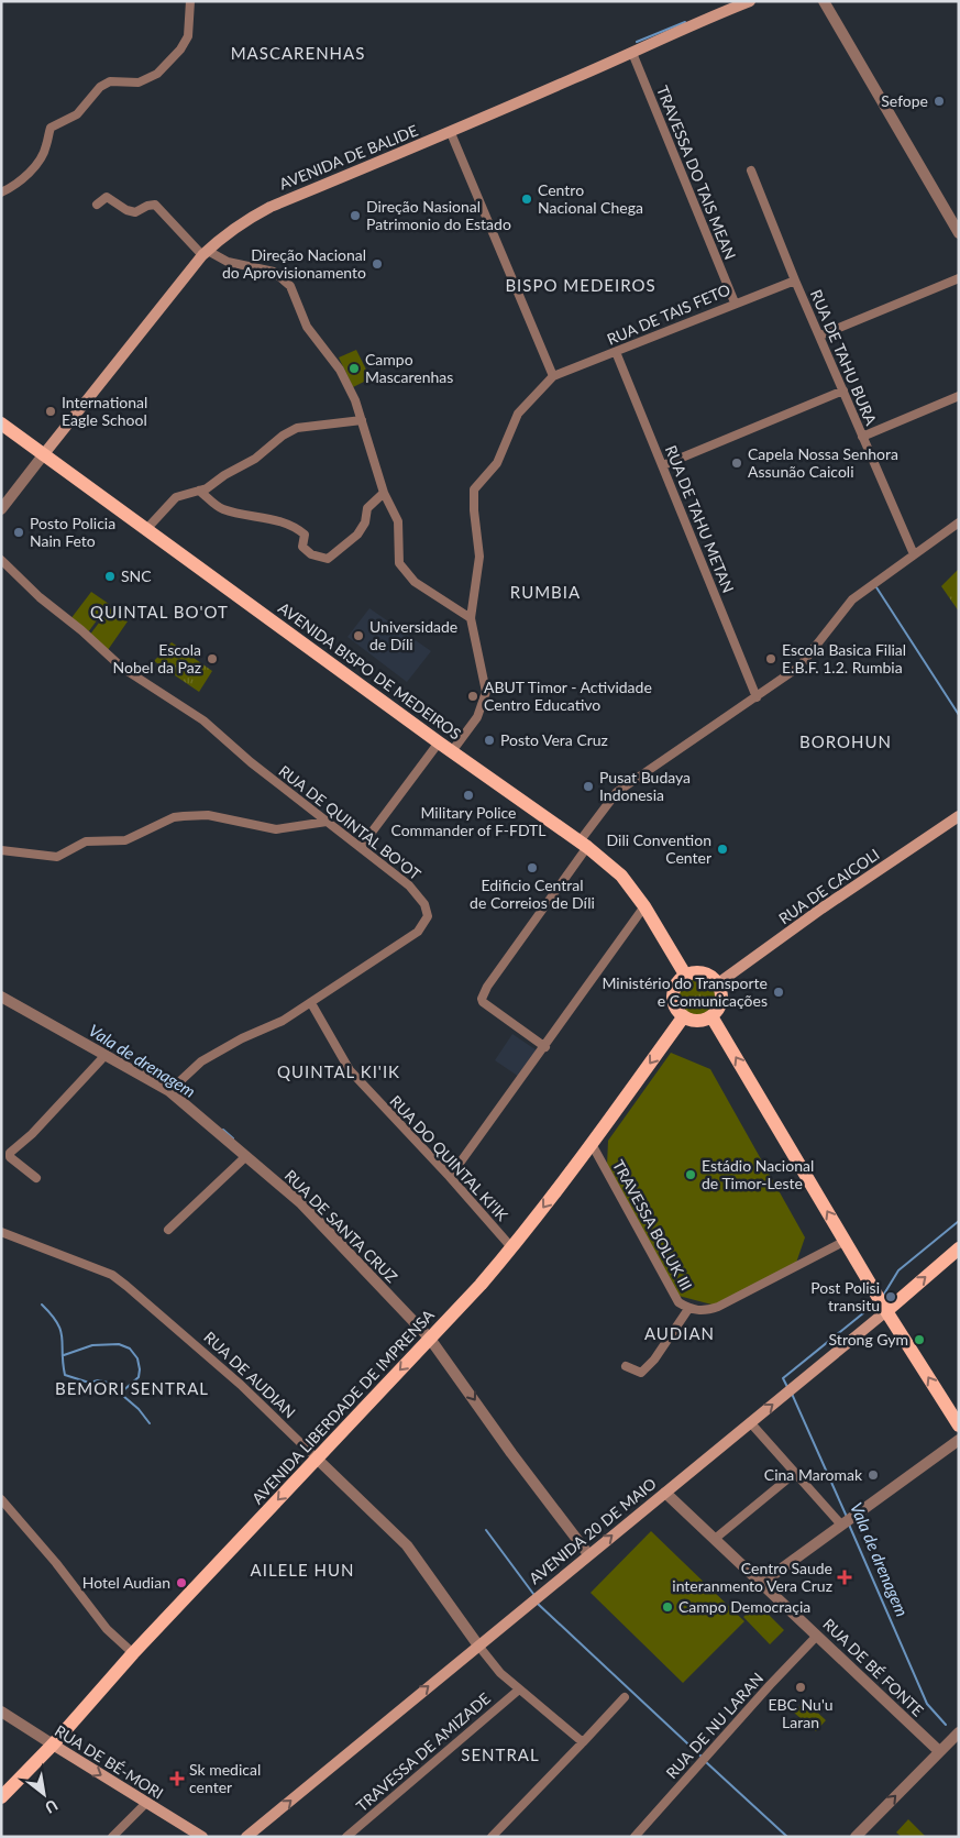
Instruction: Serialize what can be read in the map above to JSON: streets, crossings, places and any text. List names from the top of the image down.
{
  "streets": {
    "main road": [
      "AVENIDA DE BALIDE",
      "AVENIDA BISPO DE MEDEIROS",
      "RUA DE CAICOLI",
      "AVENIDA LIBERDADE DE IMPRENSA",
      "AVENIDA 20 DE MAIO",
      "RUA DE BÉ-MORI"
    ],
    "street": [
      "TRAVESSA DO TAIS MEAN",
      "RUA DE TAIS FETO",
      "RUA DE TAHU BURA",
      "RUA DE TAHU METAN",
      "RUA DE QUINTAL BO'OT",
      "RUA DO QUINTAL KI'IK",
      "TRAVESSA BOLUK III",
      "RUA DE SANTA CRUZ",
      "RUA DE AUDIAN",
      "RUA DE BÉ FONTE",
      "RUA DE NU LARAN",
      "TRAVESSA DE AMIZADE"
    ]
  },
  "crossings": [
    ["AVENIDA DE BALIDE", "TRAVESSA DO TAIS MEAN"],
    ["AVENIDA DE BALIDE", "AVENIDA BISPO DE MEDEIROS"],
    ["TRAVESSA DO TAIS MEAN", "RUA DE TAIS FETO"],
    ["RUA DE TAIS FETO", "RUA DE TAHU BURA"],
    ["RUA DE TAIS FETO", "RUA DE TAHU METAN"],
    ["AVENIDA BISPO DE MEDEIROS", "RUA DE CAICOLI"],
    ["AVENIDA BISPO DE MEDEIROS", "AVENIDA LIBERDADE DE IMPRENSA"],
    ["RUA DE QUINTAL BO'OT", "RUA DO QUINTAL KI'IK"],
    ["RUA DE QUINTAL BO'OT", "RUA DE SANTA CRUZ"],
    ["RUA DE CAICOLI", "AVENIDA LIBERDADE DE IMPRENSA"],
    ["RUA DO QUINTAL KI'IK", "AVENIDA LIBERDADE DE IMPRENSA"],
    ["TRAVESSA BOLUK III", "AVENIDA LIBERDADE DE IMPRENSA"],
    ["RUA DE SANTA CRUZ", "AVENIDA LIBERDADE DE IMPRENSA"],
    ["RUA DE SANTA CRUZ", "AVENIDA 20 DE MAIO"],
    ["RUA DE AUDIAN", "AVENIDA LIBERDADE DE IMPRENSA"],
    ["RUA DE AUDIAN", "AVENIDA 20 DE MAIO"],
    ["AVENIDA LIBERDADE DE IMPRENSA", "RUA DE BÉ-MORI"],
    ["AVENIDA 20 DE MAIO", "RUA DE BÉ FONTE"],
    ["RUA DE BÉ FONTE", "RUA DE NU LARAN"]
  ],
  "one_way": ["AVENIDA LIBERDADE DE IMPRENSA", "AVENIDA 20 DE MAIO", "RUA DE BÉ-MORI"],
  "districts": [
    "MASCARENHAS",
    "BISPO MEDEIROS",
    "RUMBIA",
    "QUINTAL BO'OT",
    "BOROHUN",
    "QUINTAL KI'IK",
    "AUDIAN",
    "BEMORI SENTRAL",
    "AILELE HUN",
    "SENTRAL"
  ],
  "water": ["Vala de drenagem"],
  "places": {
    "other": [
      "Sefope",
      "Centro Nacional Chega",
      "Direção Nasional Patrimonio do Estado",
      "Direção Nacional do Aprovisionamento",
      "Campo Mascarenhas",
      "International Eagle School",
      "Capela Nossa Senhora Assunão Caicoli",
      "Posto Policia Nain Feto",
      "SNC",
      "Universidade de Díli",
      "Escola Nobel da Paz",
      "Escola Basica Filial E.B.F. 1.2. Rumbia",
      "ABUT Timor - Actividade Centro Educativo",
      "Posto Vera Cruz",
      "Pusat Budaya Indonesia",
      "Military Police Commander of F-FDTL",
      "Dili Convention Center",
      "Edificio Central de Correios de Díli",
      "Ministério do Transporte e Comunicações",
      "Estádio Nacional de Timor-Leste",
      "Post Polisi transitu",
      "Strong Gym",
      "Cina Maromak",
      "Hotel Audian",
      "Campo Democraçia",
      "EBC Nu'u Laran"
    ],
    "health": ["Centro Saude interanmento Vera Cruz", "Sk medical center"]
  },
  "north": "bottom right"
}
